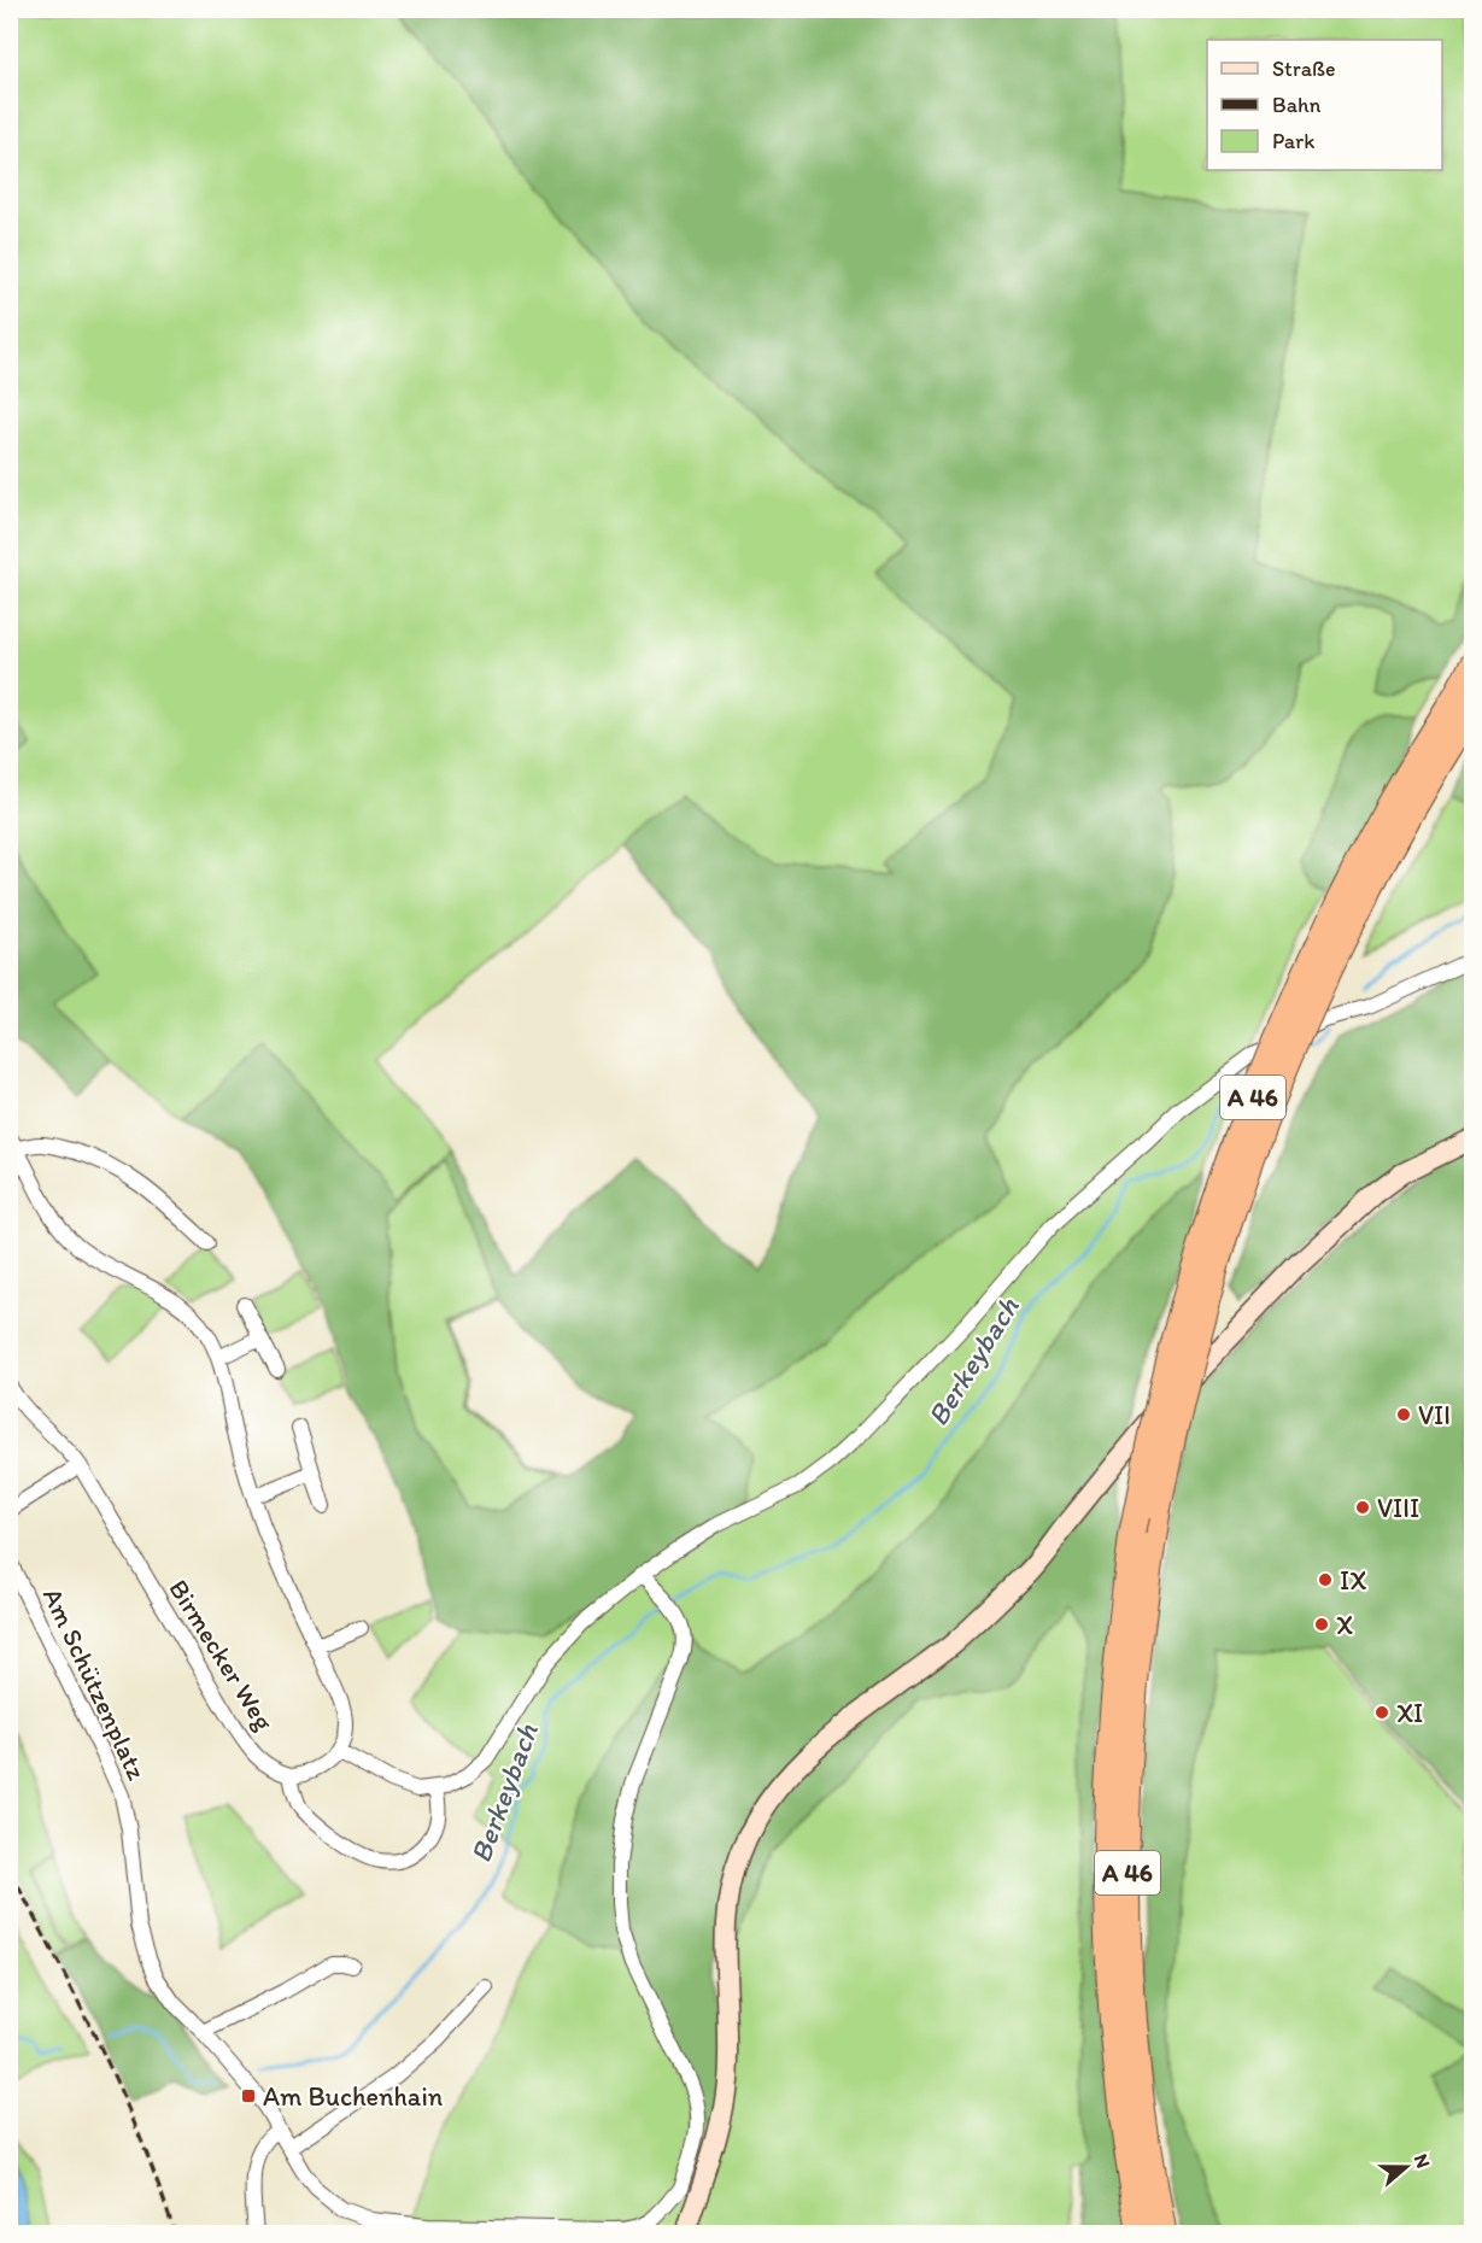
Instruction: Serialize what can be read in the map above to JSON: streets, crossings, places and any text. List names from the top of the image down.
{
  "streets": {
    "highway": ["A 46"],
    "street": ["Birmecker Weg", "Am Schützenplatz"]
  },
  "water": ["Berkeybach"],
  "places": {
    "other": [
      "VII",
      "VIII",
      "IX",
      "X",
      "XI"
    ],
    "transit": ["Am Buchenhain"]
  },
  "legend": ["Straße", "Bahn", "Park"],
  "north": "right"
}
